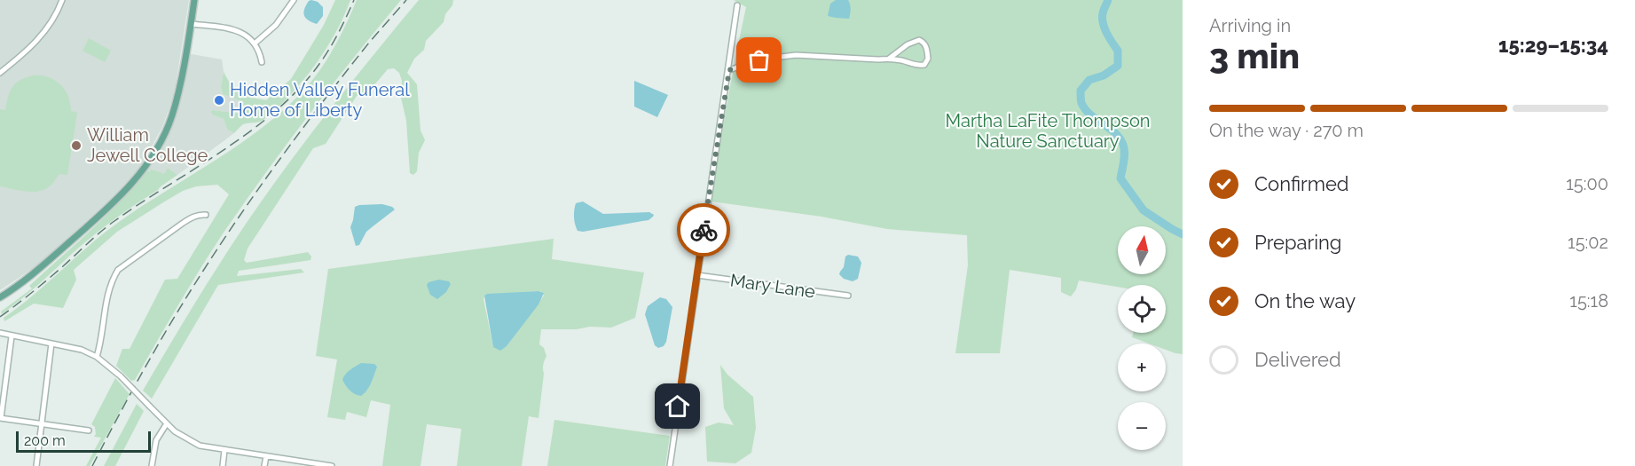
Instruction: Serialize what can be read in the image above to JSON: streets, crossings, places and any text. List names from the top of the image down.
{
  "streets": {
    "street": ["Mary Lane"]
  },
  "parks": ["Martha LaFite Thompson Nature Sanctuary"],
  "places": ["Hidden Valley Funeral Home of Liberty", "William Jewell College"],
  "scale_bar": "200 m",
  "north": "top",
  "page": {
    "heading": ["3 min", "Arriving in", "15:29–15:34"],
    "bar": "On the way · 270 m",
    "list": [
      ["Confirmed", "15:00"],
      ["Preparing", "15:02"],
      ["On the way", "15:18"],
      "Delivered"
    ],
    "map_buttons": ["+", "−"],
    "scale": "200 m"
  }
}
